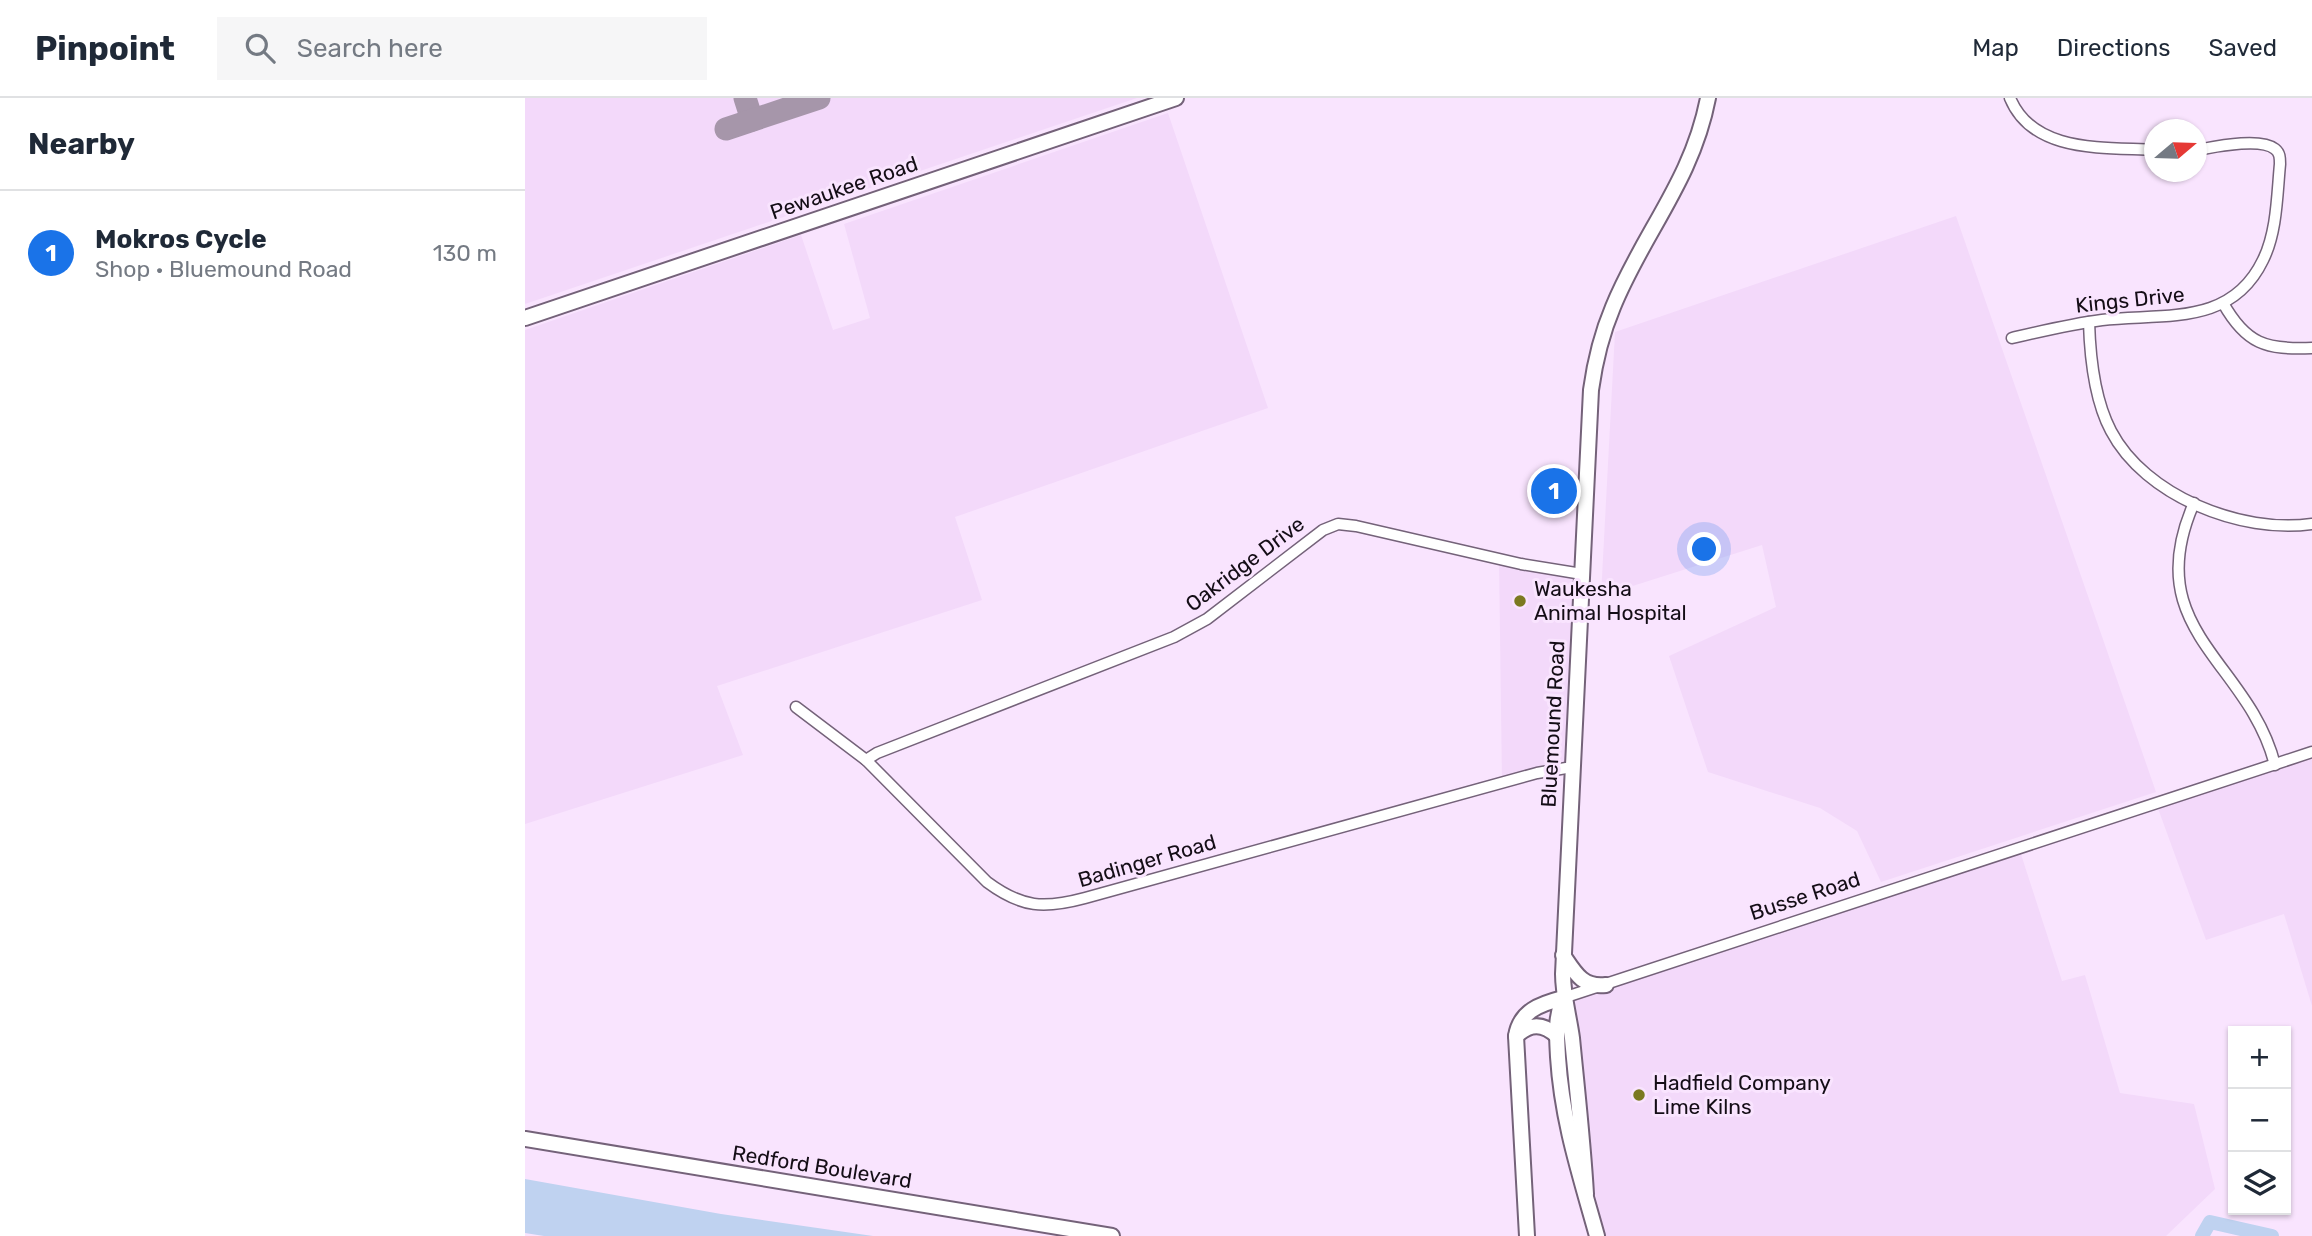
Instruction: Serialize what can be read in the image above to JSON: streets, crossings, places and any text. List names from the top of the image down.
{
  "streets": {
    "main road": [
      "Pewaukee Road",
      "Bluemound Road",
      "Busse Road",
      "Redford Boulevard"
    ],
    "street": ["Kings Drive", "Oakridge Drive", "Badinger Road"]
  },
  "crossings": [
    ["Oakridge Drive", "Bluemound Road"],
    ["Oakridge Drive", "Badinger Road"],
    ["Bluemound Road", "Badinger Road"],
    ["Bluemound Road", "Busse Road"]
  ],
  "places": ["Waukesha Animal Hospital", "Hadfield Company Lime Kilns"],
  "north": "right",
  "page": {
    "header": "Pinpoint",
    "search": "Search here",
    "nav": ["Map", "Directions", "Saved"],
    "heading": "Nearby",
    "list": [
      {
        "mark": "1",
        "name": "Mokros Cycle",
        "note": "Shop · Bluemound Road",
        "value": "130 m"
      }
    ],
    "pins": "1",
    "map_buttons": ["+", "−"]
  }
}
